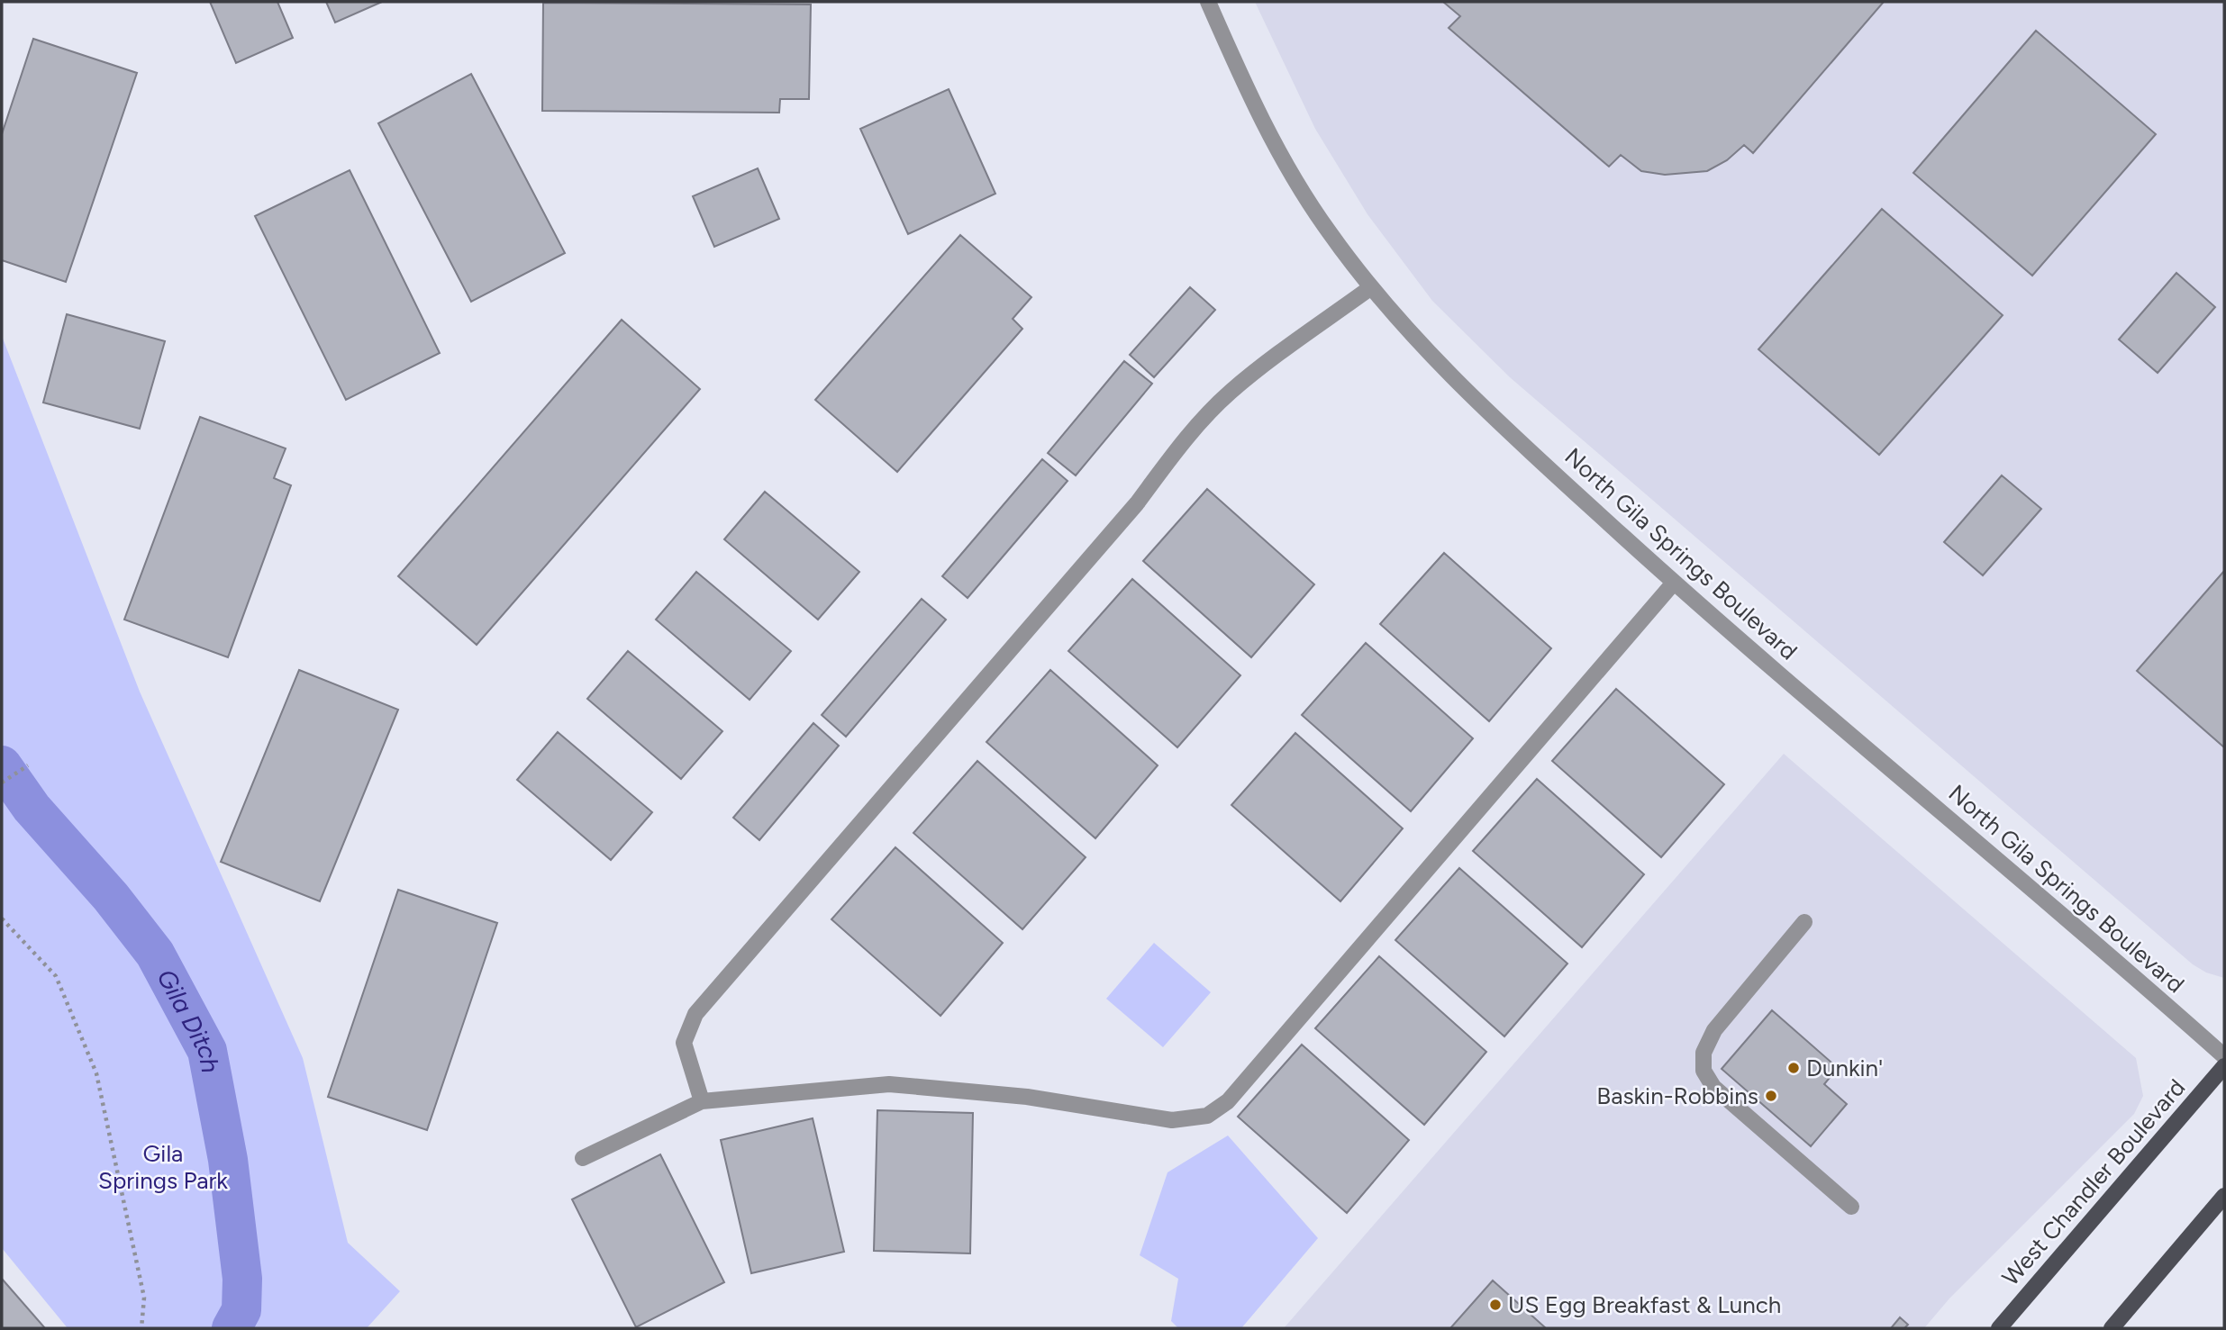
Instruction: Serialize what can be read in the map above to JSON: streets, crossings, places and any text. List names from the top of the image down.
{
  "streets": {
    "main road": ["West Chandler Boulevard"],
    "street": ["North Gila Springs Boulevard"]
  },
  "water": ["Gila Ditch"],
  "parks": ["Gila Springs Park"],
  "places": ["Dunkin'", "Baskin-Robbins", "US Egg Breakfast & Lunch"]
}
